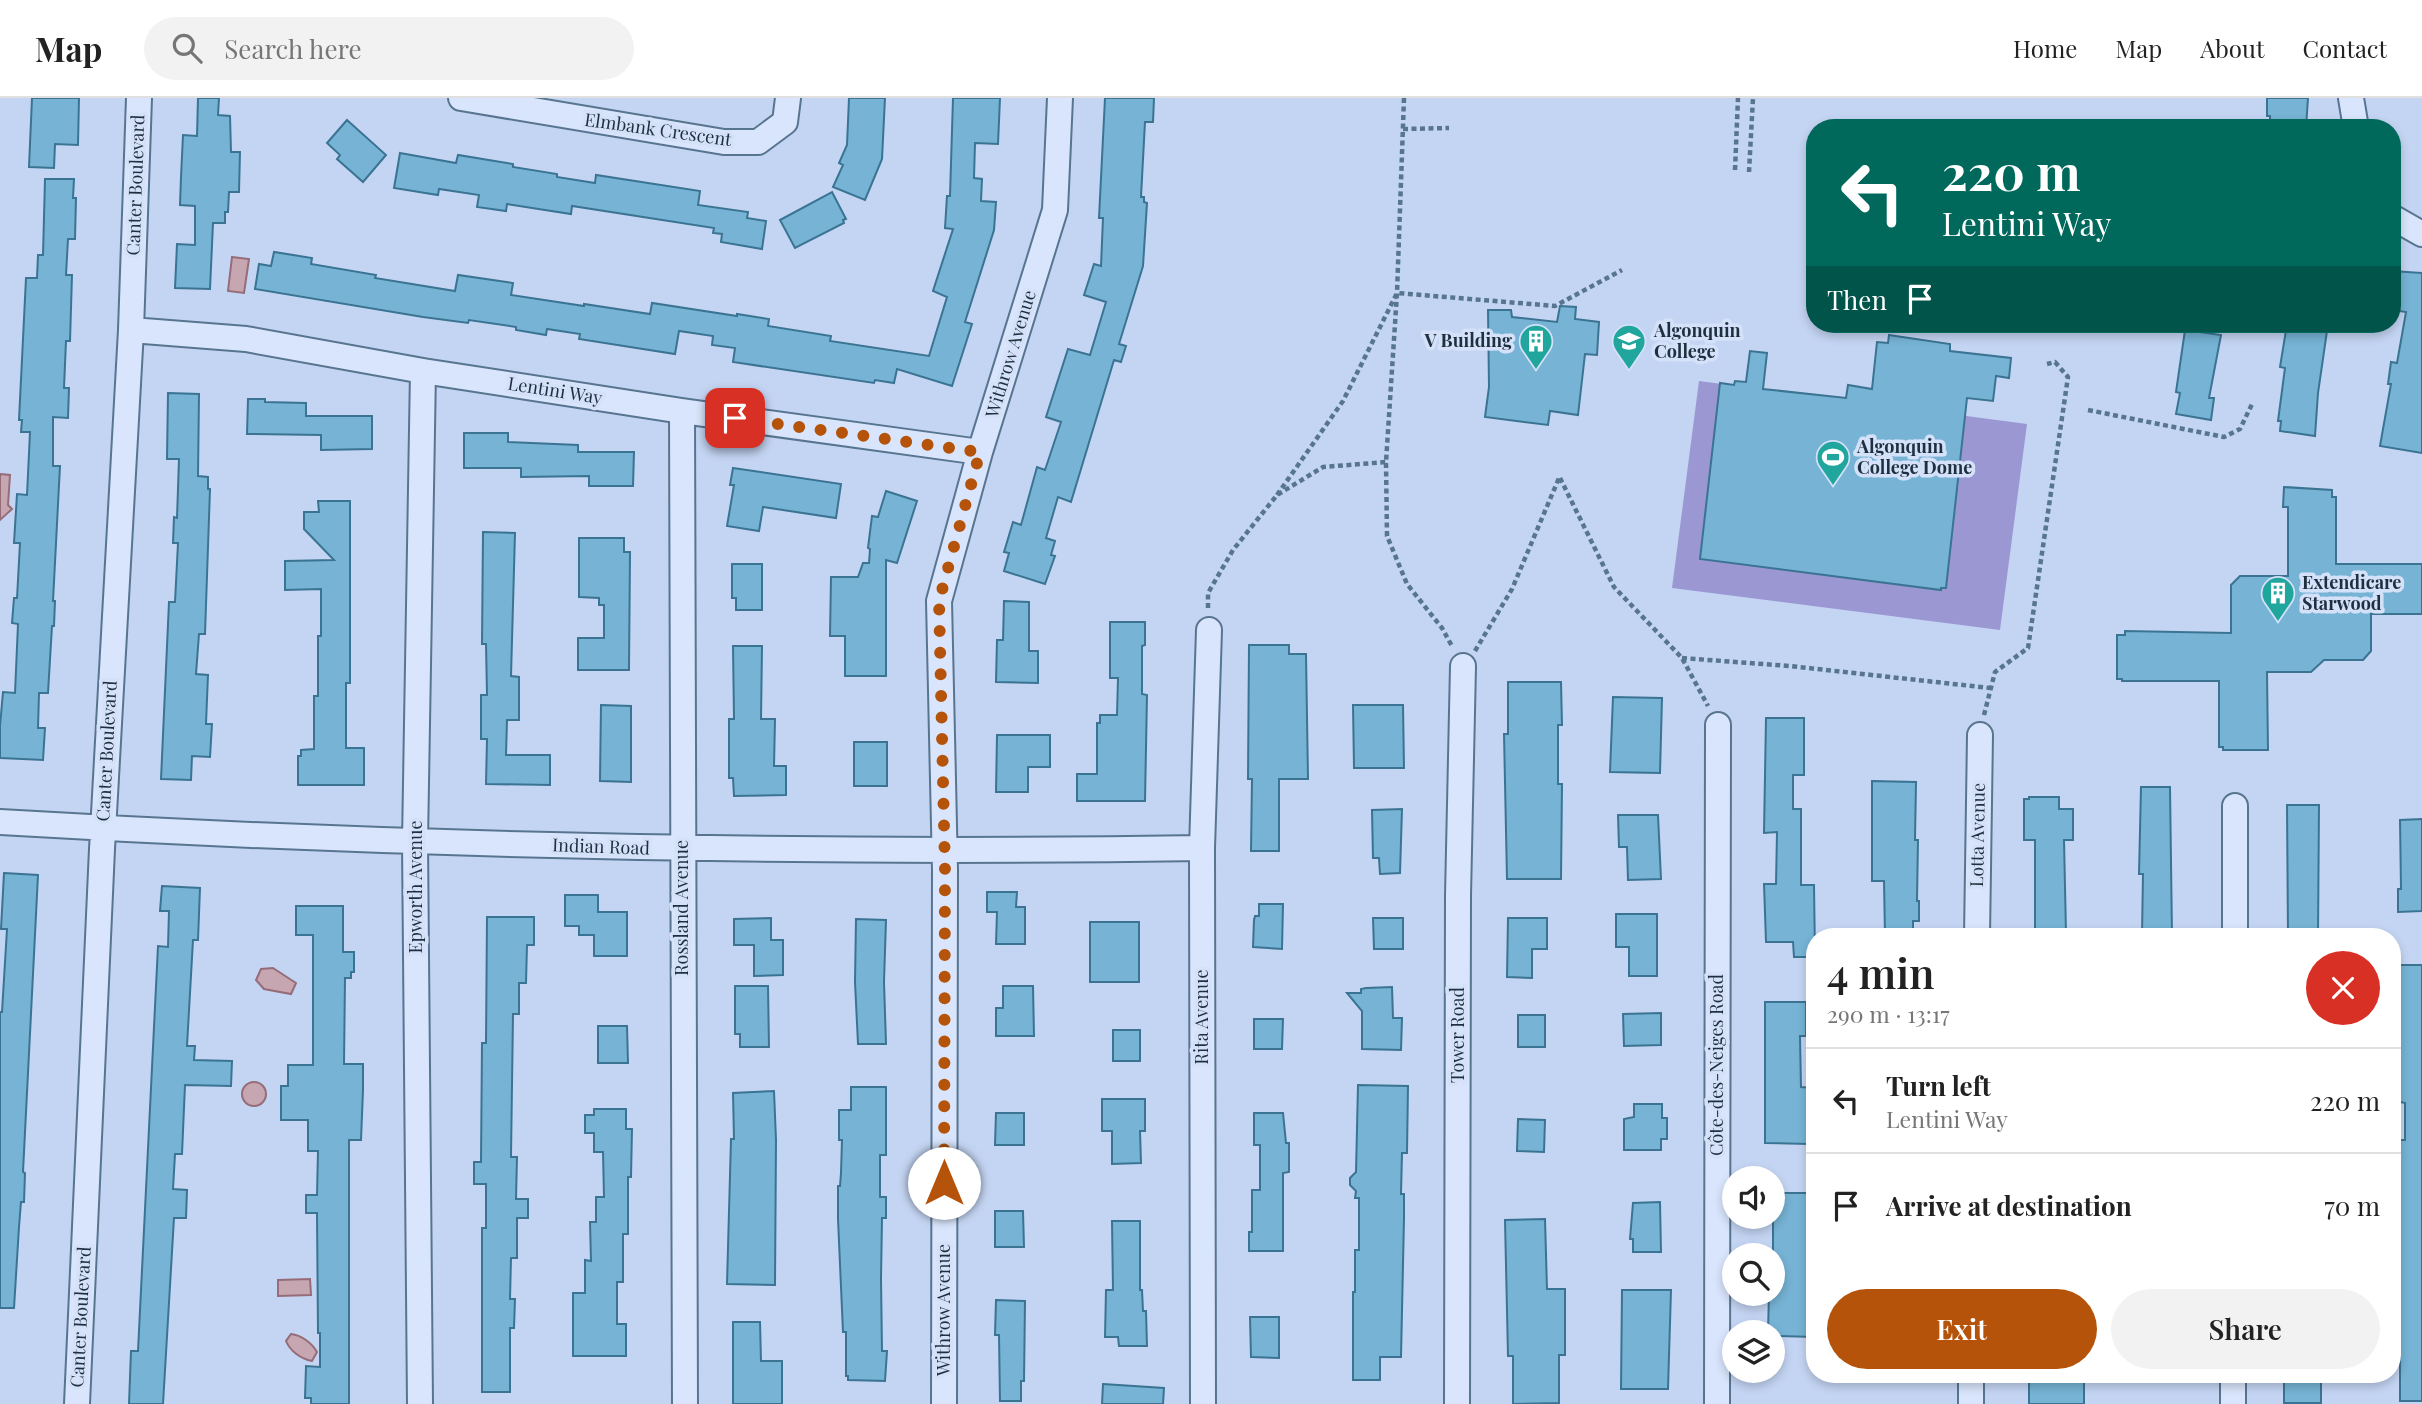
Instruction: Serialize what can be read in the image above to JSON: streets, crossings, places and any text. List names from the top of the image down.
{
  "streets": {
    "street": [
      "Elmbank Crescent",
      "Canter Boulevard",
      "Withrow Avenue",
      "Lentini Way",
      "Lotta Avenue",
      "Indian Road",
      "Epworth Avenue",
      "Rossland Avenue",
      "Rita Avenue",
      "Tower Road",
      "Côte-des-Neiges Road"
    ]
  },
  "crossings": [
    ["Canter Boulevard", "Lentini Way"],
    ["Canter Boulevard", "Indian Road"],
    ["Withrow Avenue", "Lentini Way"],
    ["Withrow Avenue", "Indian Road"],
    ["Lentini Way", "Epworth Avenue"],
    ["Lentini Way", "Rossland Avenue"],
    ["Indian Road", "Epworth Avenue"],
    ["Indian Road", "Rossland Avenue"],
    ["Indian Road", "Rita Avenue"]
  ],
  "places": {
    "building": ["V Building", "Extendicare Starwood"],
    "school or university": ["Algonquin College"],
    "sports": ["Algonquin College Dome"]
  },
  "page": {
    "header": "Map",
    "search": "Search here",
    "nav": [
      "Home",
      "Map",
      "About",
      "Contact"
    ],
    "turn": ["220 m", "Lentini Way"],
    "then": "Then",
    "heading": ["4 min", "290 m · 13:17"],
    "list": [
      {
        "name": "Turn left",
        "note": "Lentini Way",
        "value": "220 m"
      },
      {
        "name": "Arrive at destination",
        "value": "70 m"
      }
    ],
    "buttons": ["Exit", "Share"]
  }
}
